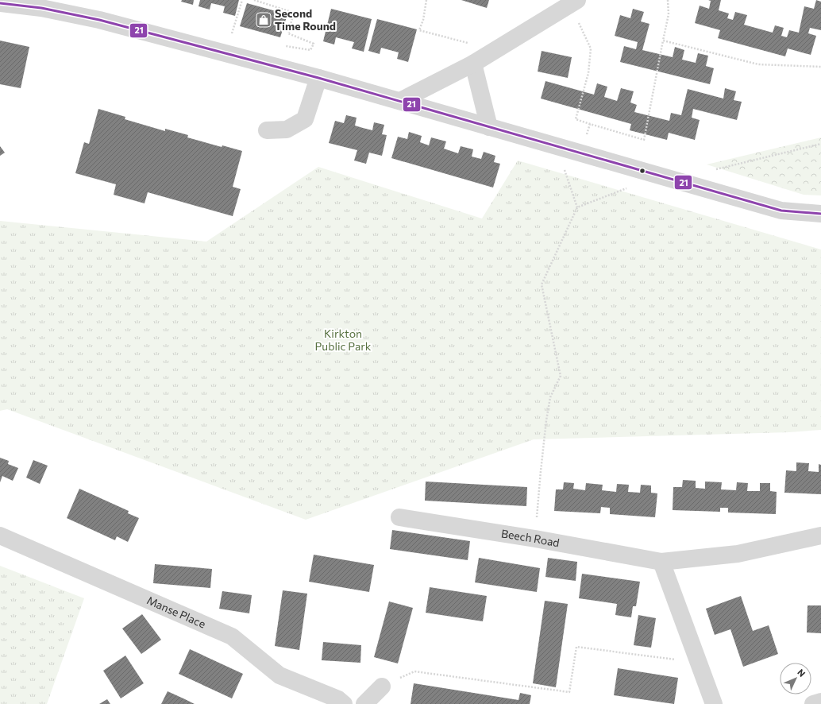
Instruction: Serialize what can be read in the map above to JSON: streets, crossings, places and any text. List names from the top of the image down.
{
  "streets": {
    "street": ["Beech Road", "Manse Place"]
  },
  "parks": ["Kirkton Public Park"],
  "places": {
    "shop": ["Second Time Round"]
  },
  "lines": ["transit line 21"],
  "north": "top right"
}
